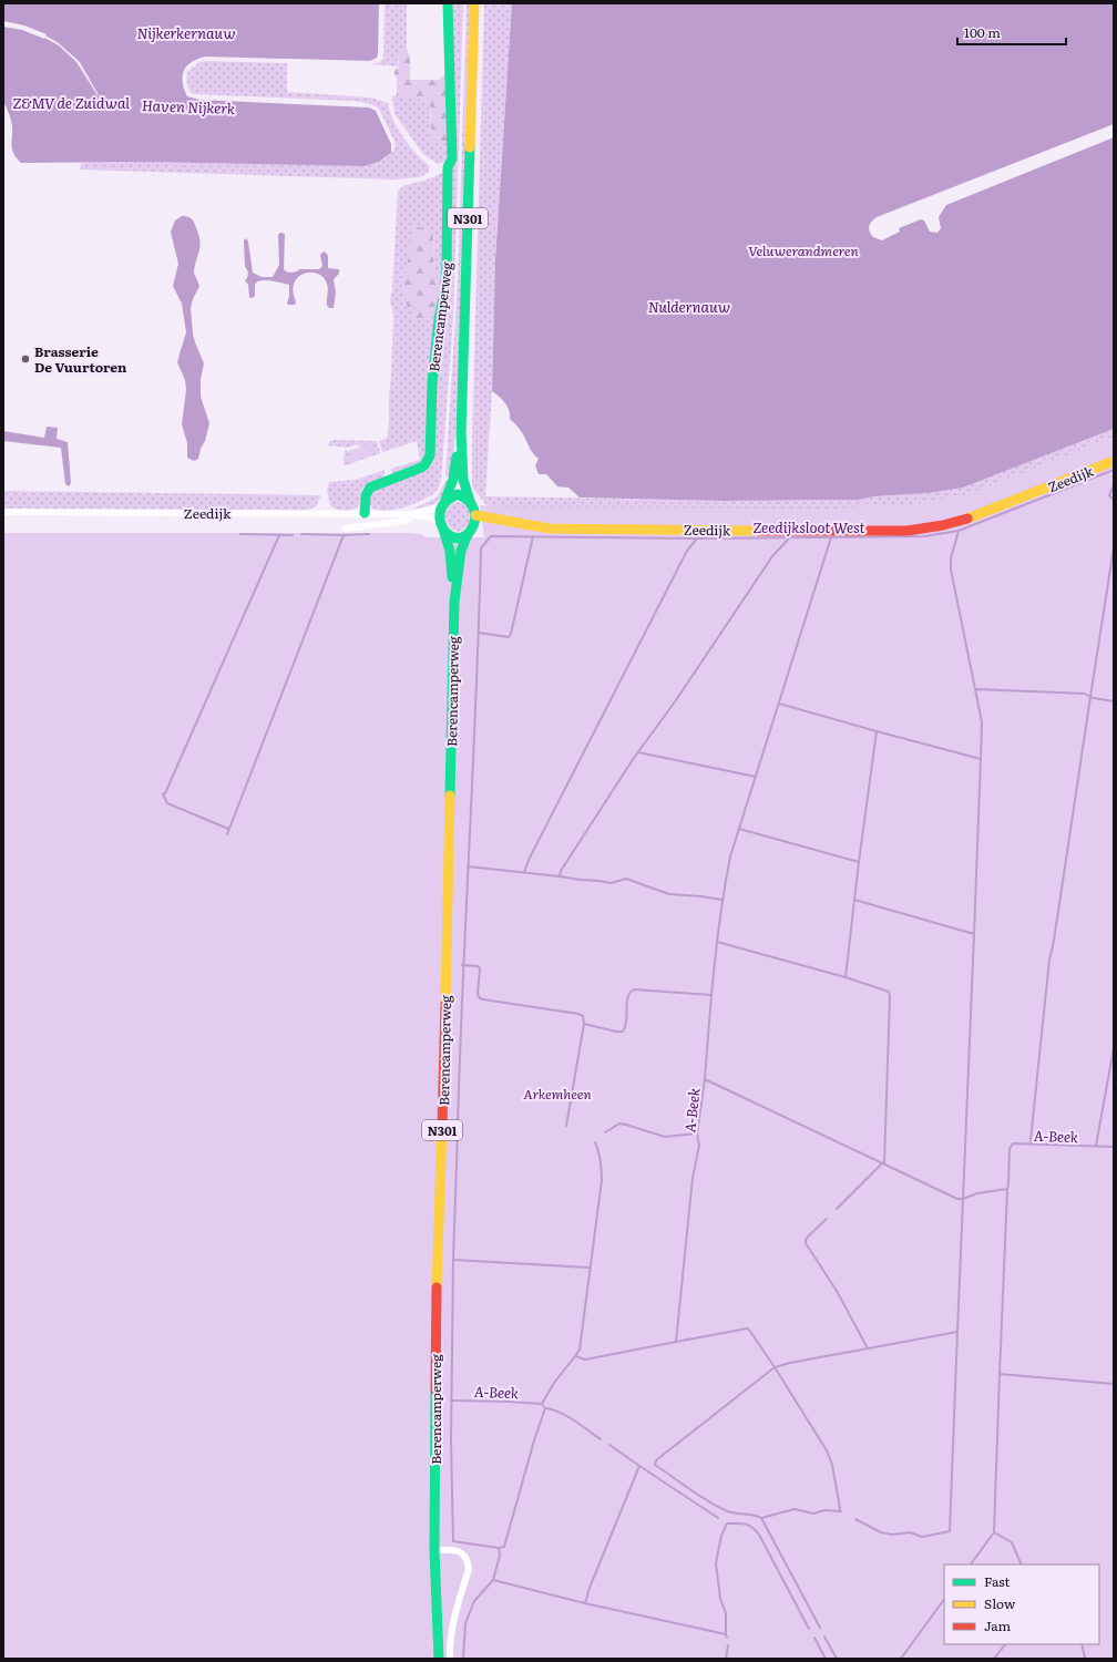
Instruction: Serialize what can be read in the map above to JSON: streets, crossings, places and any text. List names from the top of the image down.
{
  "streets": {
    "main road": ["N301", "Berencamperweg", "Zeedijk"]
  },
  "crossings": [
    ["Berencamperweg", "Zeedijk"]
  ],
  "water": [
    "Nijkerkernauw",
    "Z&MV de Zuidwal",
    "Haven Nijkerk",
    "Nuldernauw",
    "Zeedijksloot West",
    "A-Beek"
  ],
  "parks": ["Veluwerandmeren", "Arkemheen"],
  "places": ["Brasserie De Vuurtoren"],
  "legend": ["Fast", "Slow", "Jam"],
  "scale_bar": "100 m"
}
